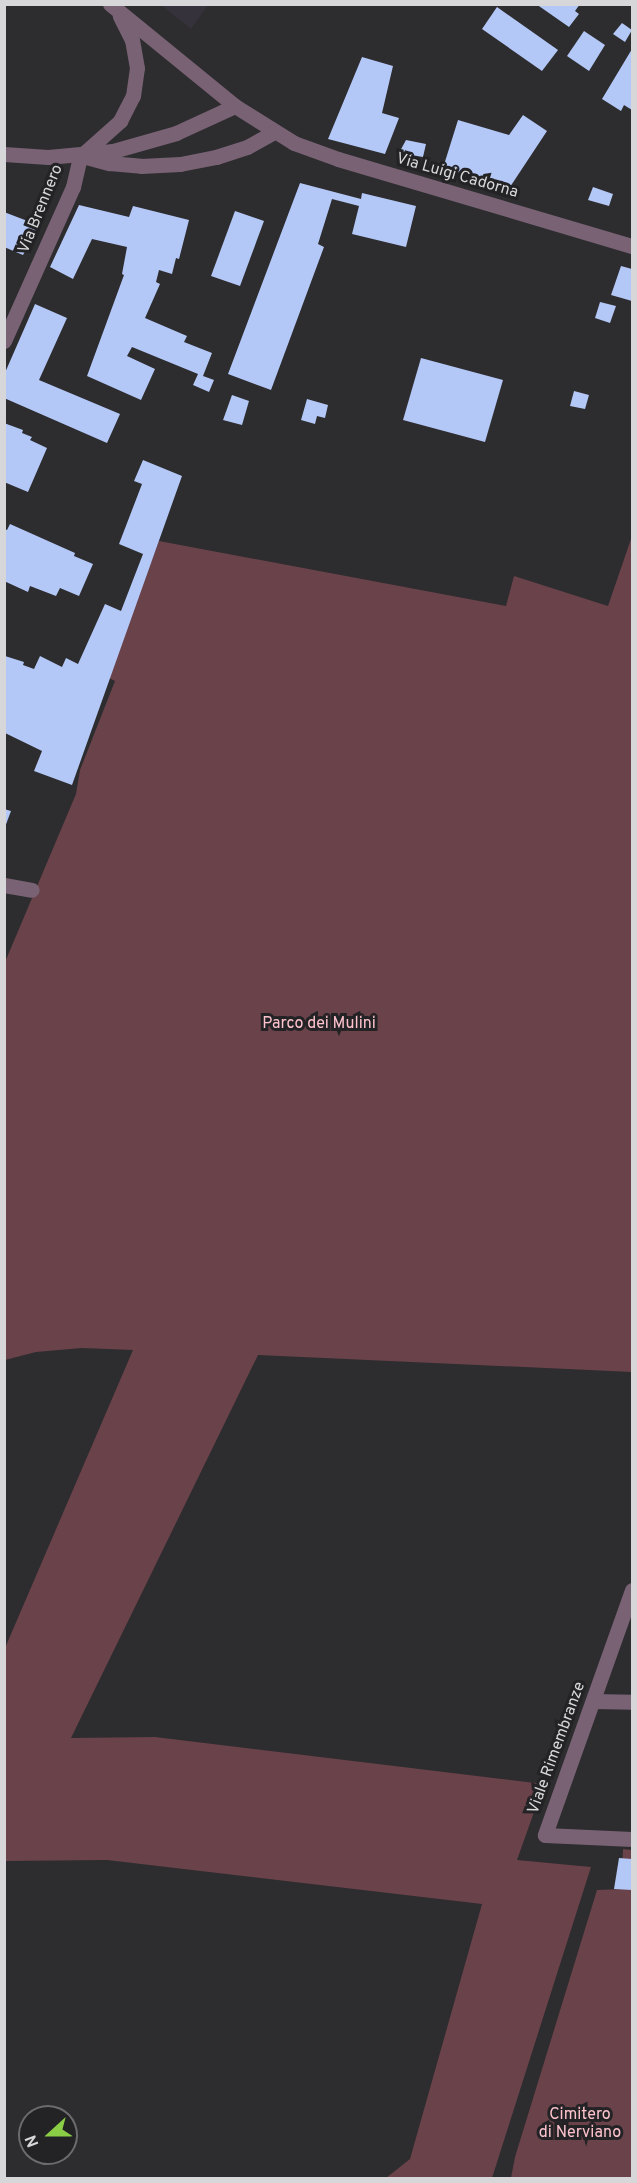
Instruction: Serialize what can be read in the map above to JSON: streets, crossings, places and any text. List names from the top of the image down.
{
  "streets": {
    "street": ["Via Luigi Cadorna", "Via Brennero", "Viale Rimembranze"]
  },
  "crossings": [
    ["Via Luigi Cadorna", "Via Brennero"]
  ],
  "parks": ["Parco dei Mulini", "Cimitero di Nerviano"],
  "north": "left"
}
